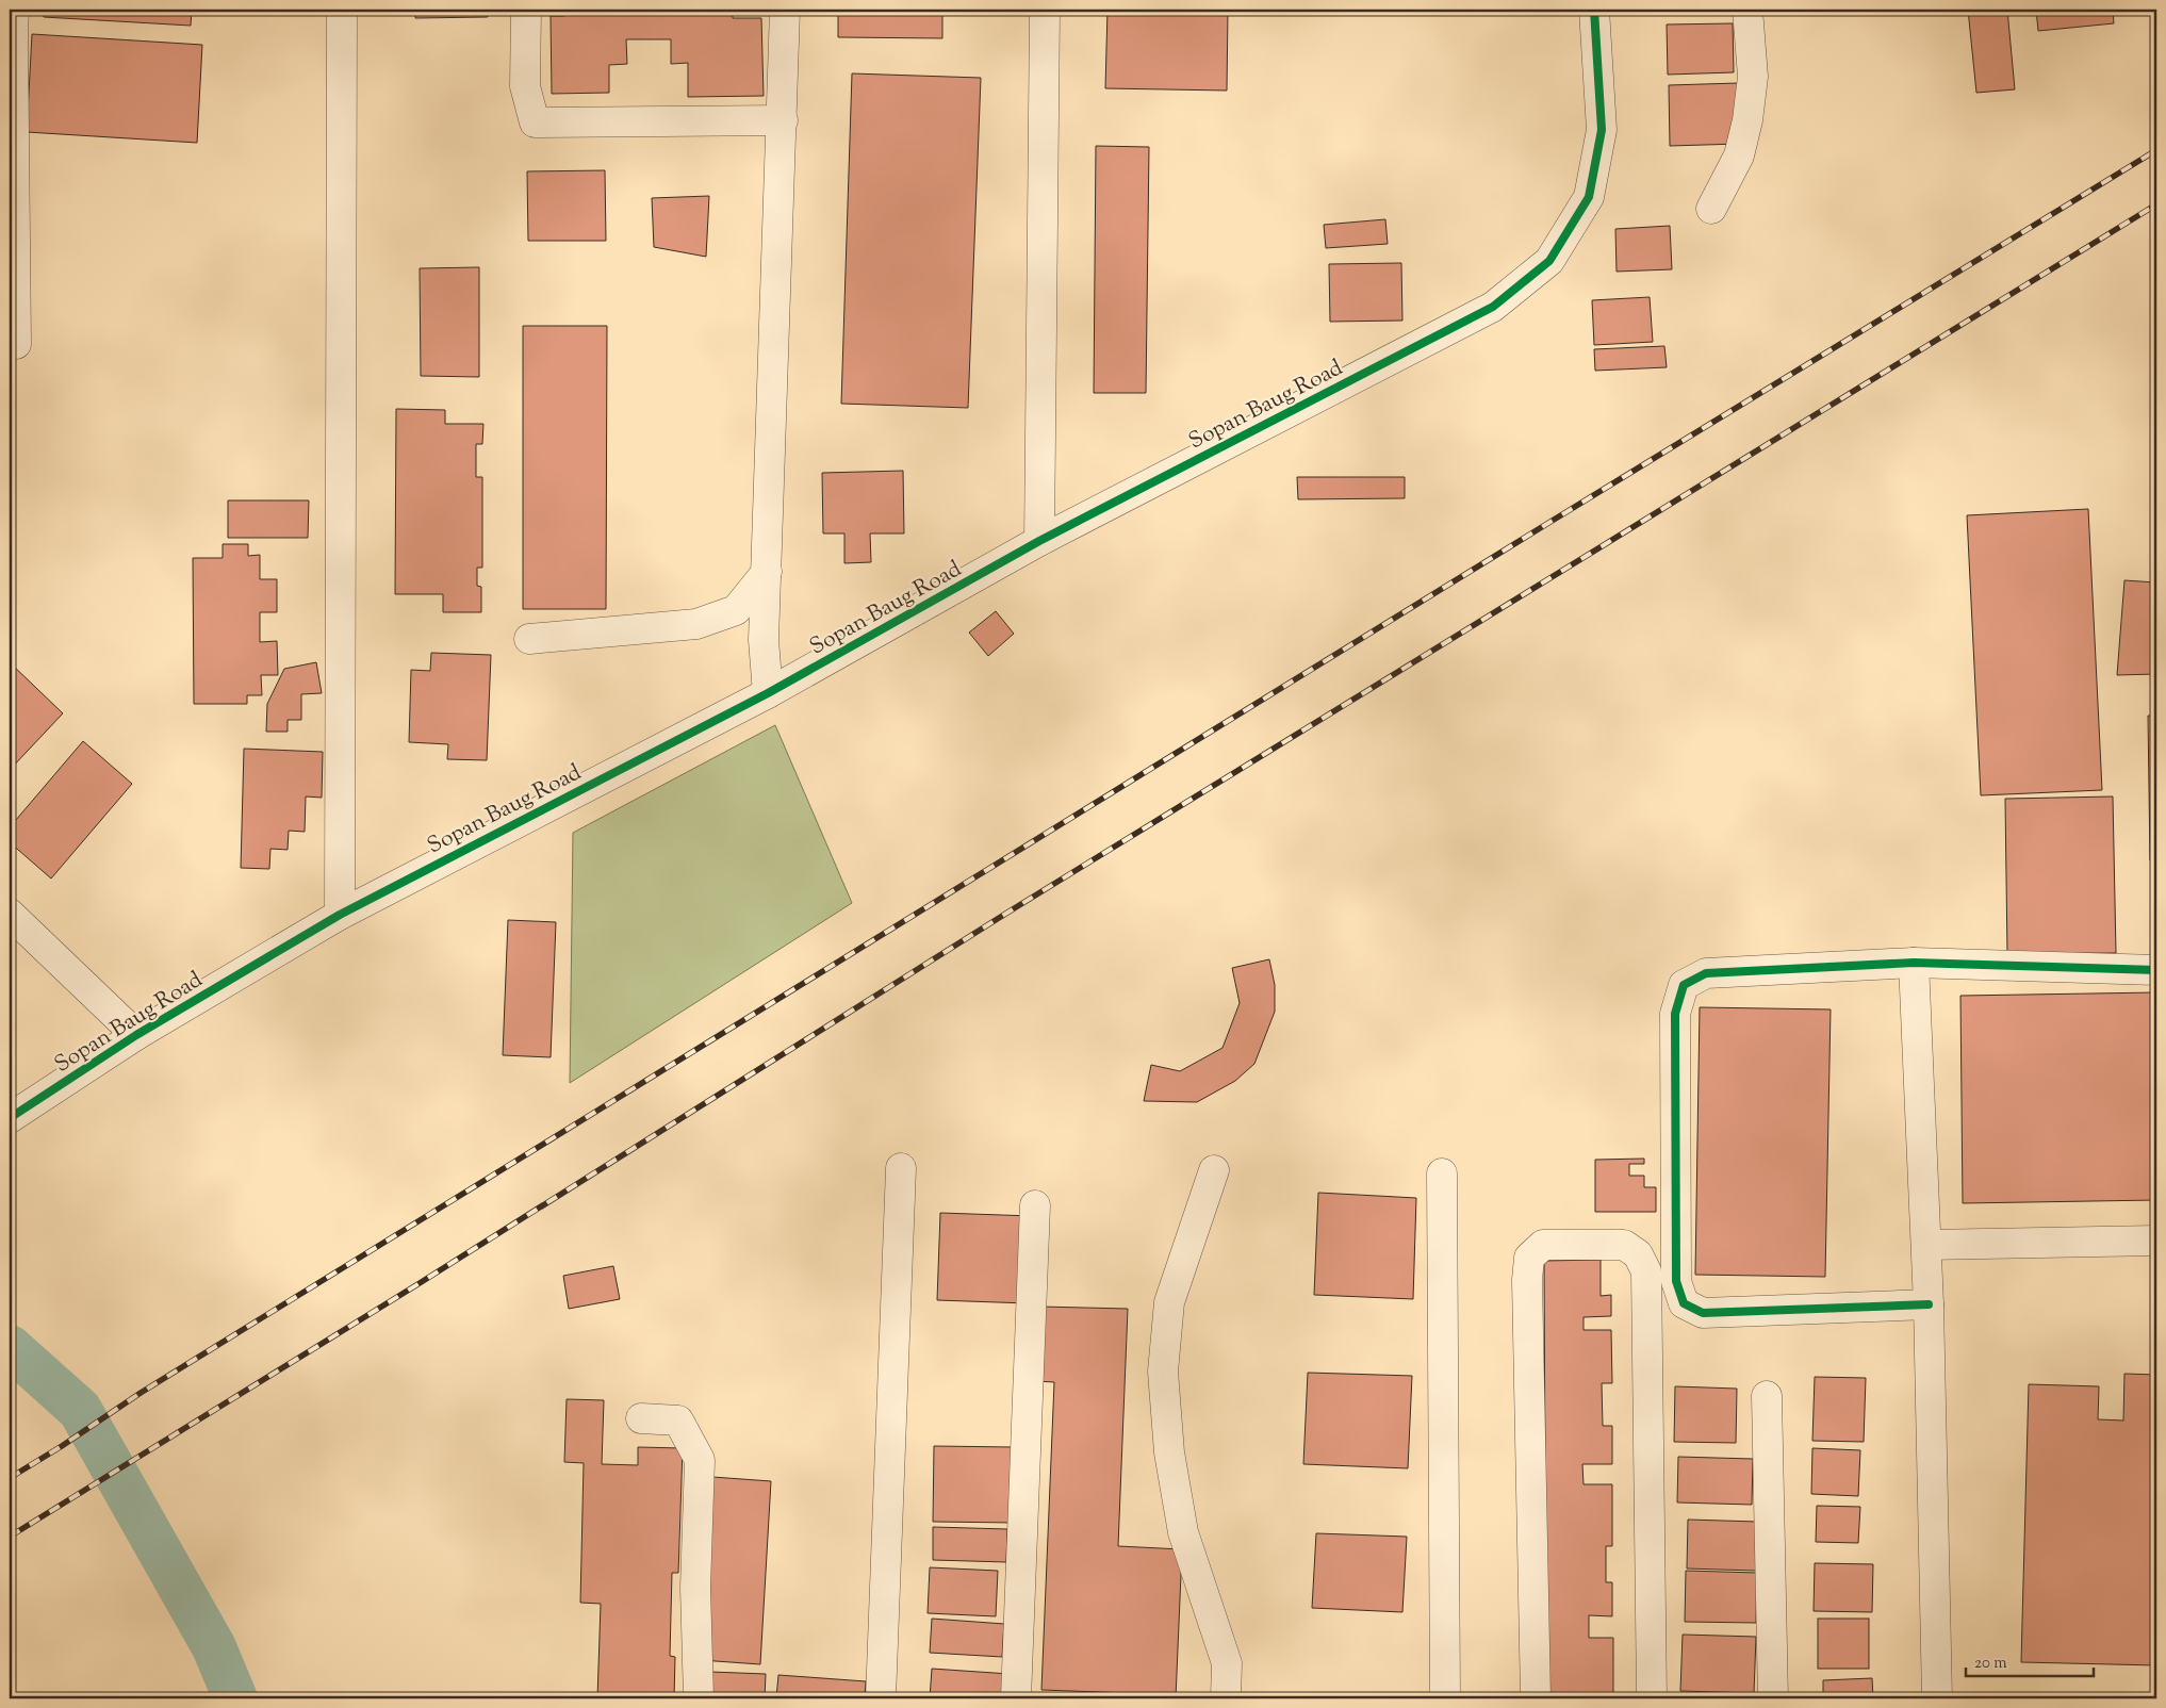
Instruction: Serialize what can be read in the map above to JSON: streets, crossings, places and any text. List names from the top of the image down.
{
  "streets": {
    "street": ["Sopan Baug Road"]
  },
  "scale_bar": "20 m"
}
